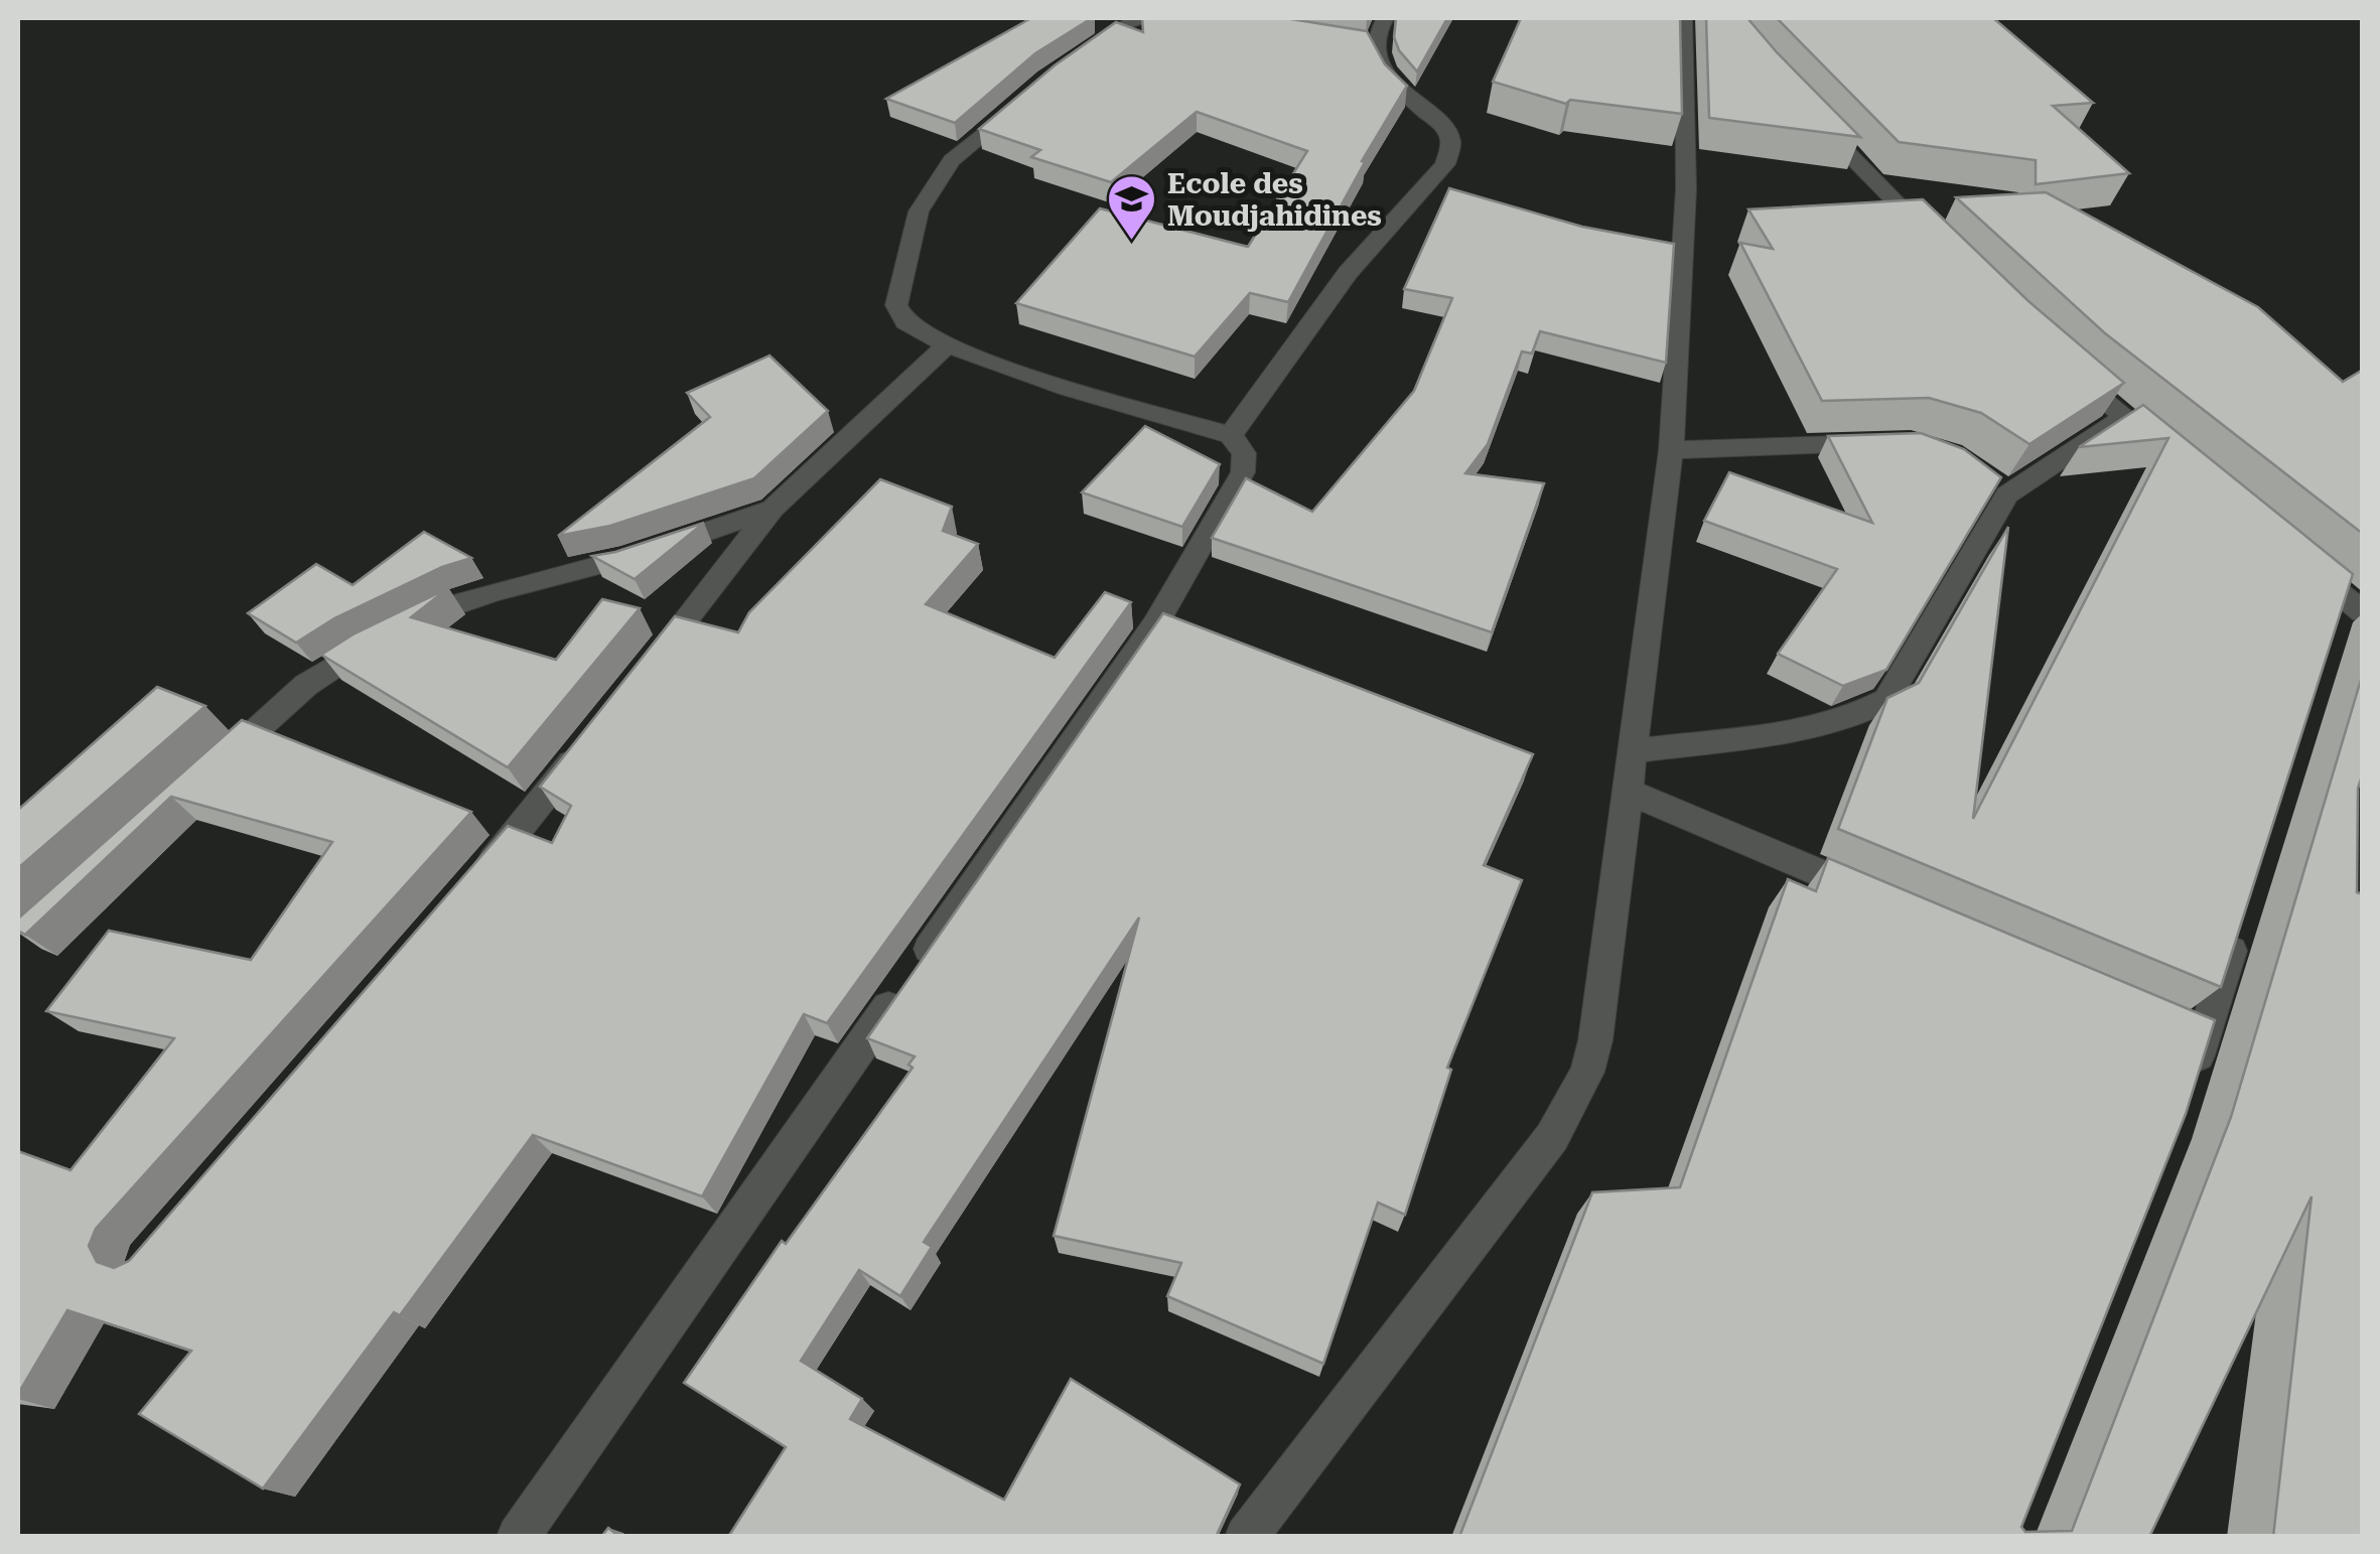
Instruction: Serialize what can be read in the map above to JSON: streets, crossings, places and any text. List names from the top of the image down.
{
  "places": {
    "school or university": ["Ecole des Moudjahidines"]
  }
}
